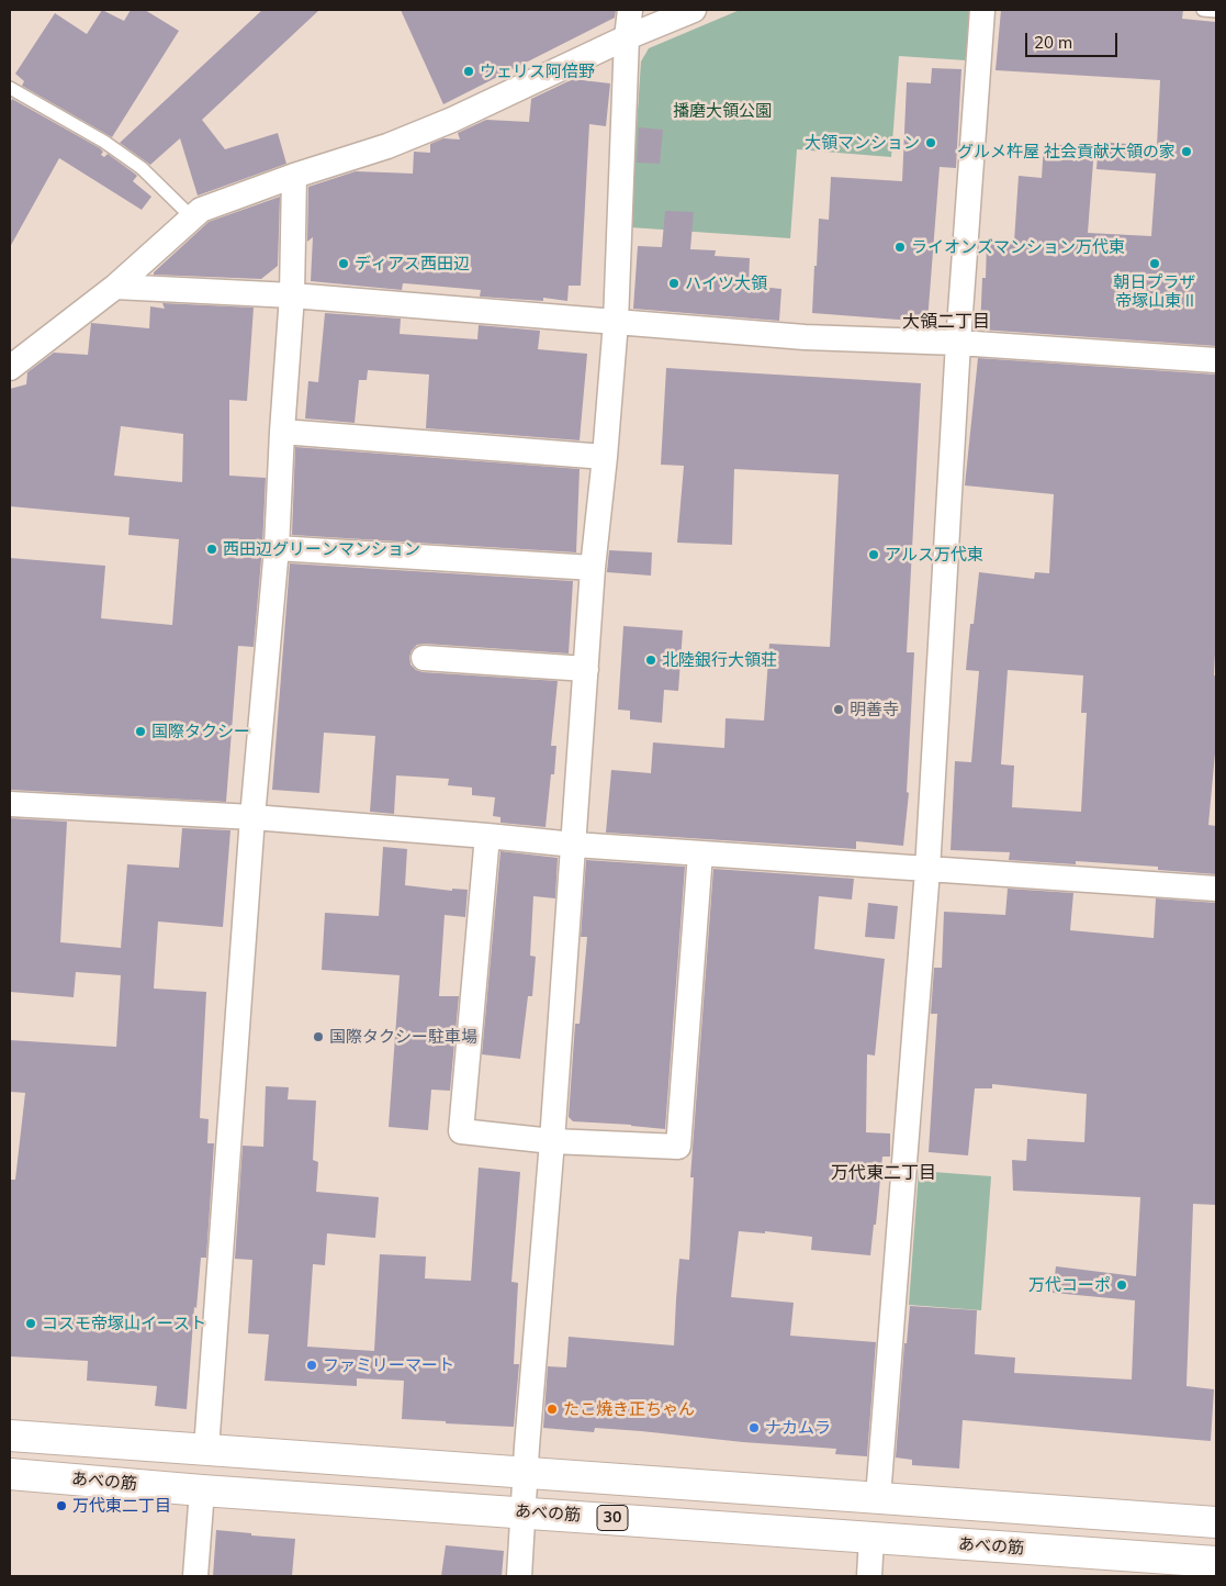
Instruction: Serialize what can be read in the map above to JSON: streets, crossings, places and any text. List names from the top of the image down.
{
  "streets": {
    "main road": ["あべの筋", "30"]
  },
  "districts": ["大領二丁目", "万代東二丁目"],
  "parks": ["播磨大領公園"],
  "places": [
    "ウェリス阿倍野",
    "大領マンション",
    "グルメ杵屋 社会貢献大領の家",
    "ライオンズマンション万代東",
    "ディアス西田辺",
    "朝日プラザ 帝塚山東 II",
    "ハイツ大領",
    "西田辺グリーンマンション",
    "アルス万代東",
    "北陸銀行大領荘",
    "明善寺",
    "国際タクシー",
    "国際タクシー駐車場",
    "万代コーポ",
    "コスモ帝塚山イースト",
    "ファミリーマート",
    "たこ焼き正ちゃん",
    "ナカムラ",
    "万代東二丁目"
  ],
  "scale_bar": "20 m"
}
